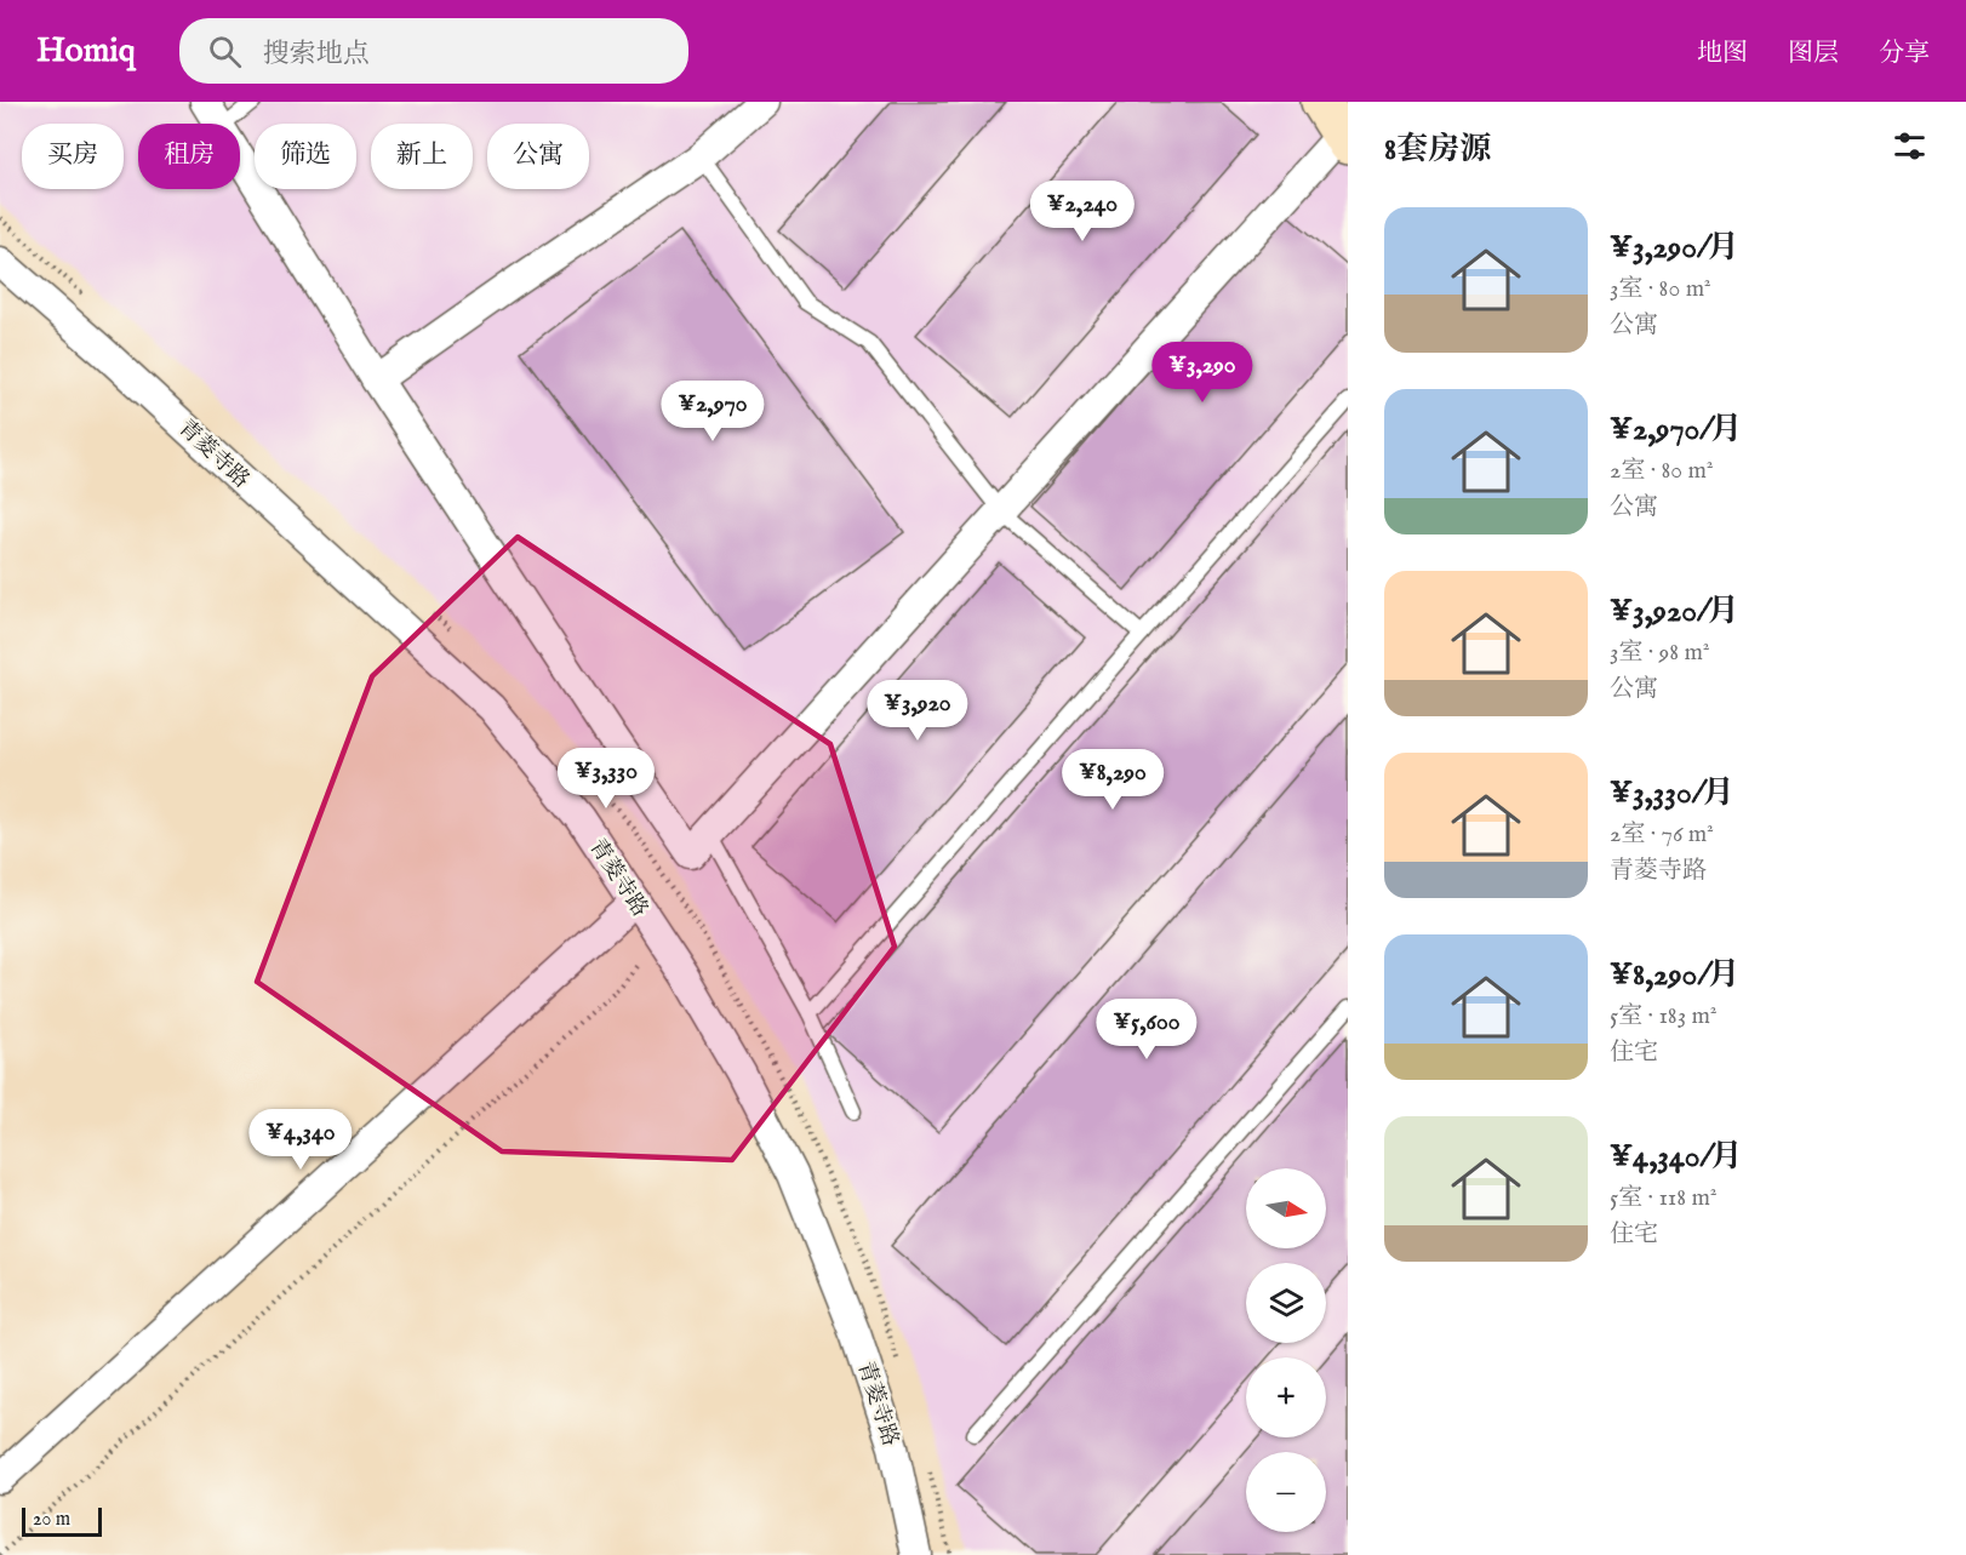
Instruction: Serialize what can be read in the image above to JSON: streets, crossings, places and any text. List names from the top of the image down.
{
  "streets": {
    "street": ["青菱寺路"]
  },
  "scale_bar": "20 m",
  "north": "right",
  "page": {
    "header": "Homiq",
    "search": "搜索地点",
    "nav": ["地图", "图层", "分享"],
    "heading": "8套房源",
    "chip": [
      "买房",
      "租房",
      "筛选",
      "新上",
      "公寓"
    ],
    "price": [
      "¥2,240",
      "¥3,290",
      "¥2,970",
      "¥3,920",
      "¥3,330",
      "¥8,290",
      "¥5,600",
      "¥4,340"
    ],
    "list": [
      {
        "name": "¥3,290/月",
        "note": "3室 · 80 m² · 公寓"
      },
      {
        "name": "¥2,970/月",
        "note": "2室 · 80 m² · 公寓"
      },
      {
        "name": "¥3,920/月",
        "note": "3室 · 98 m² · 公寓"
      },
      {
        "name": "¥3,330/月",
        "note": "2室 · 76 m² · 青菱寺路"
      },
      {
        "name": "¥8,290/月",
        "note": "5室 · 183 m² · 住宅"
      },
      {
        "name": "¥4,340/月",
        "note": "5室 · 118 m² · 住宅"
      }
    ],
    "map_buttons": ["+", "−"],
    "scale": "20 m"
  }
}
